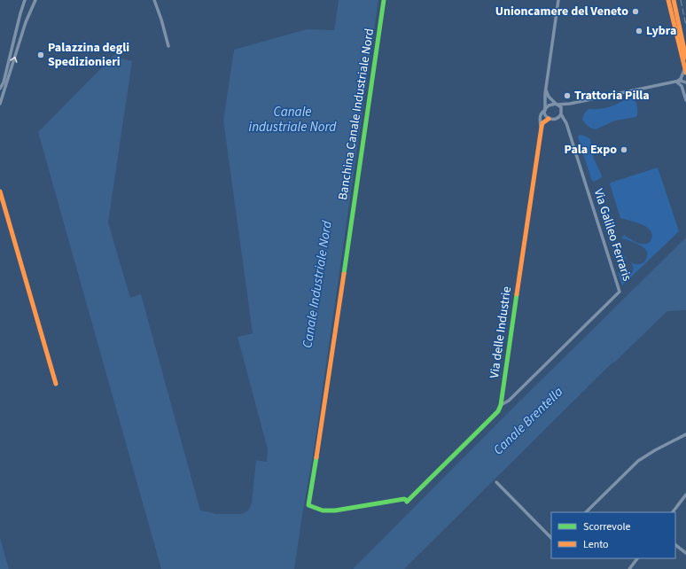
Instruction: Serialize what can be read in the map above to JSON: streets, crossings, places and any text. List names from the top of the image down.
{
  "streets": {
    "main road": ["Banchina Canale Industriale Nord", "Via delle Industrie"],
    "street": ["Via Galileo Ferraris"]
  },
  "crossings": [
    ["Banchina Canale Industriale Nord", "Via delle Industrie"],
    ["Via Galileo Ferraris", "Via delle Industrie"]
  ],
  "water": ["Canale industriale Nord", "Canale Industriale Nord", "Canale Brentella"],
  "places": [
    "Unioncamere del Veneto",
    "Lybra",
    "Palazzina degli Spedizionieri",
    "Trattoria Pilla",
    "Pala Expo"
  ],
  "legend": ["Scorrevole", "Lento"]
}
